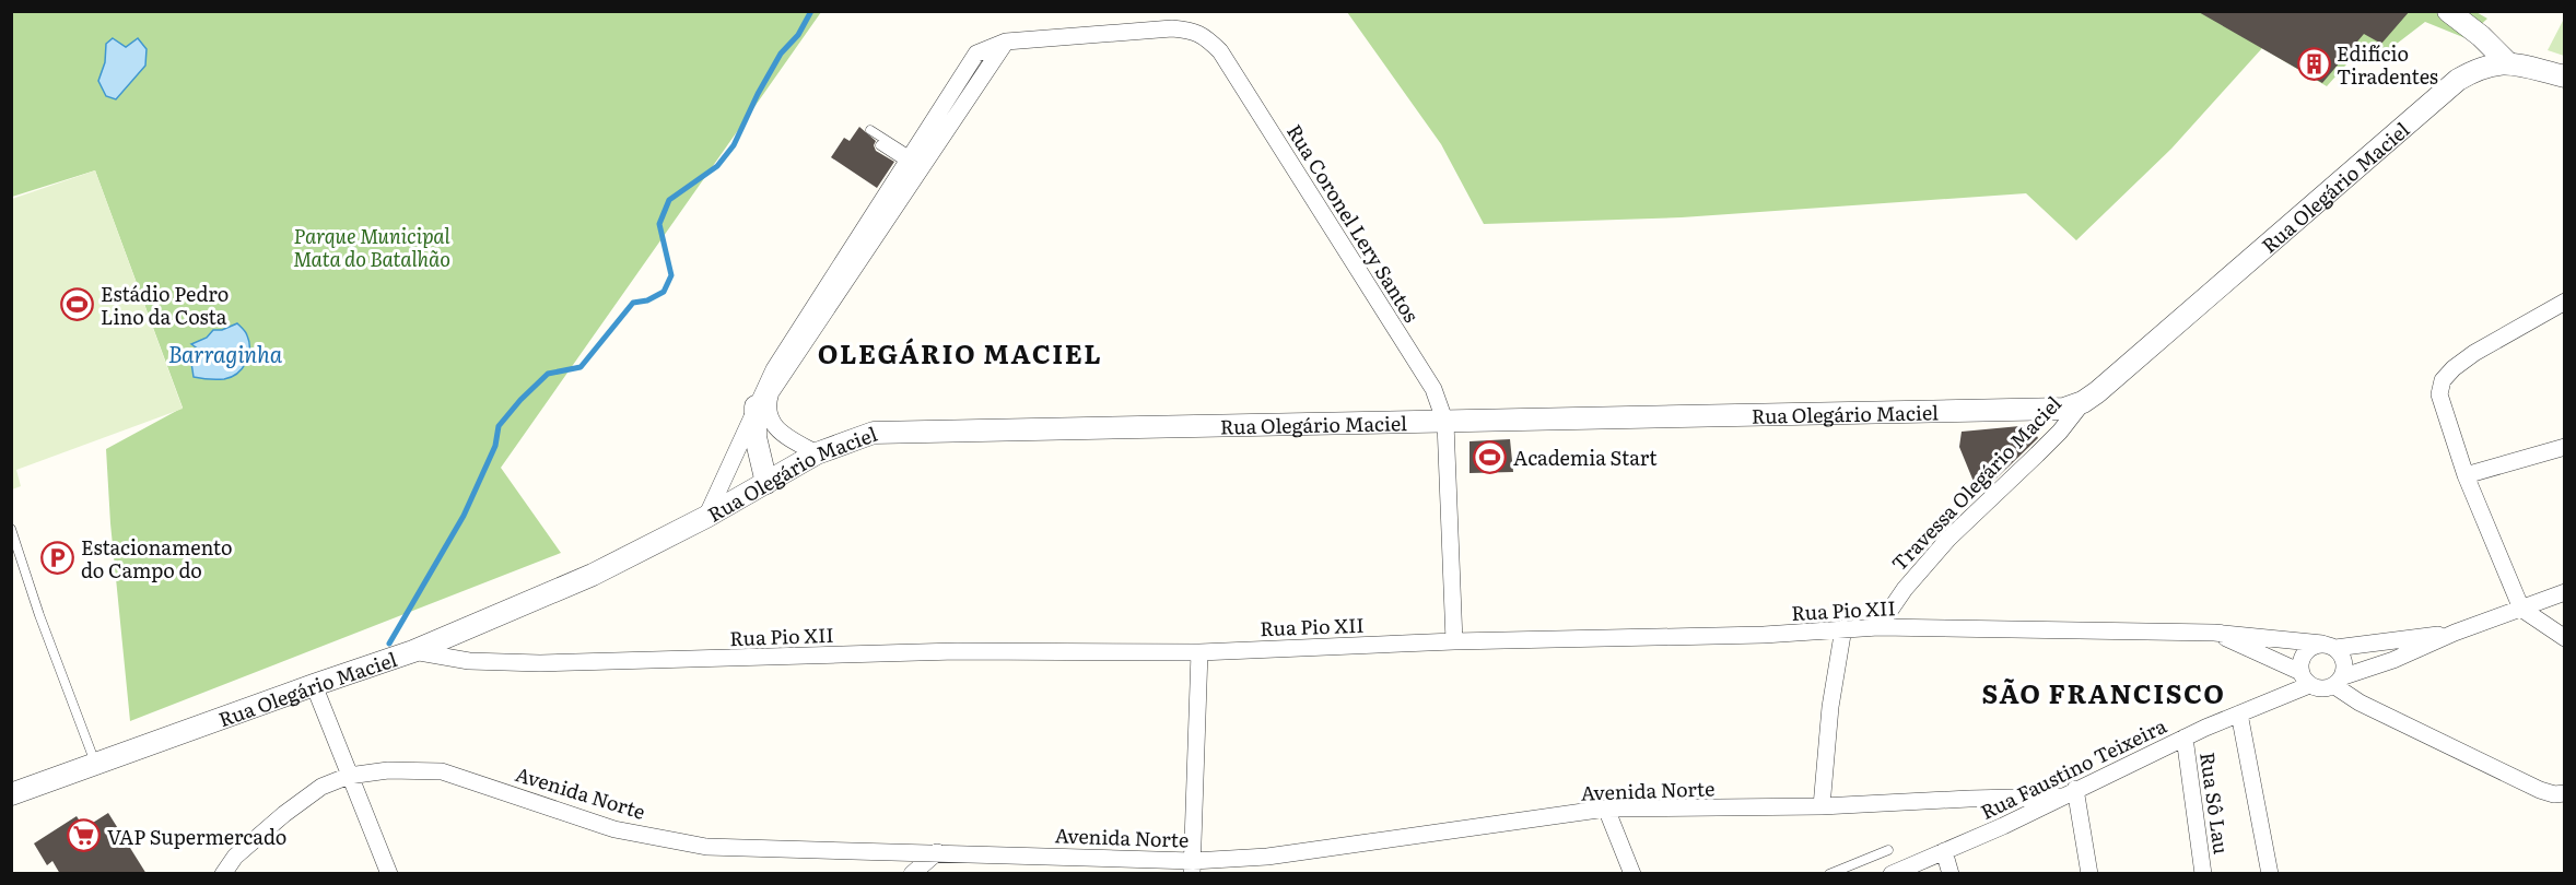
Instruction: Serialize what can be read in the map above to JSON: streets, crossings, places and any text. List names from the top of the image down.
{
  "streets": {
    "street": [
      "Rua Olegário Maciel",
      "Rua Coronel Lery Santos",
      "Travessa Olegário Maciel",
      "Rua Pio XII",
      "Rua Faustino Teixeira",
      "Avenida Norte",
      "Rua Sô Lau"
    ]
  },
  "crossings": [
    ["Rua Olegário Maciel", "Rua Coronel Lery Santos"],
    ["Rua Olegário Maciel", "Travessa Olegário Maciel"],
    ["Rua Olegário Maciel", "Rua Pio XII"],
    ["Rua Coronel Lery Santos", "Rua Pio XII"],
    ["Travessa Olegário Maciel", "Rua Pio XII"],
    ["Rua Pio XII", "Rua Faustino Teixeira"],
    ["Rua Faustino Teixeira", "Avenida Norte"],
    ["Rua Faustino Teixeira", "Rua Sô Lau"]
  ],
  "districts": ["OLEGÁRIO MACIEL", "SÃO FRANCISCO"],
  "water": ["Barraginha"],
  "parks": ["Parque Municipal Mata do Batalhão"],
  "places": {
    "building": ["Edifício Tiradentes"],
    "sports": ["Estádio Pedro Lino da Costa", "Academia Start"],
    "parking": ["Estacionamento do Campo do"],
    "supermarket": ["VAP Supermercado"]
  }
}
